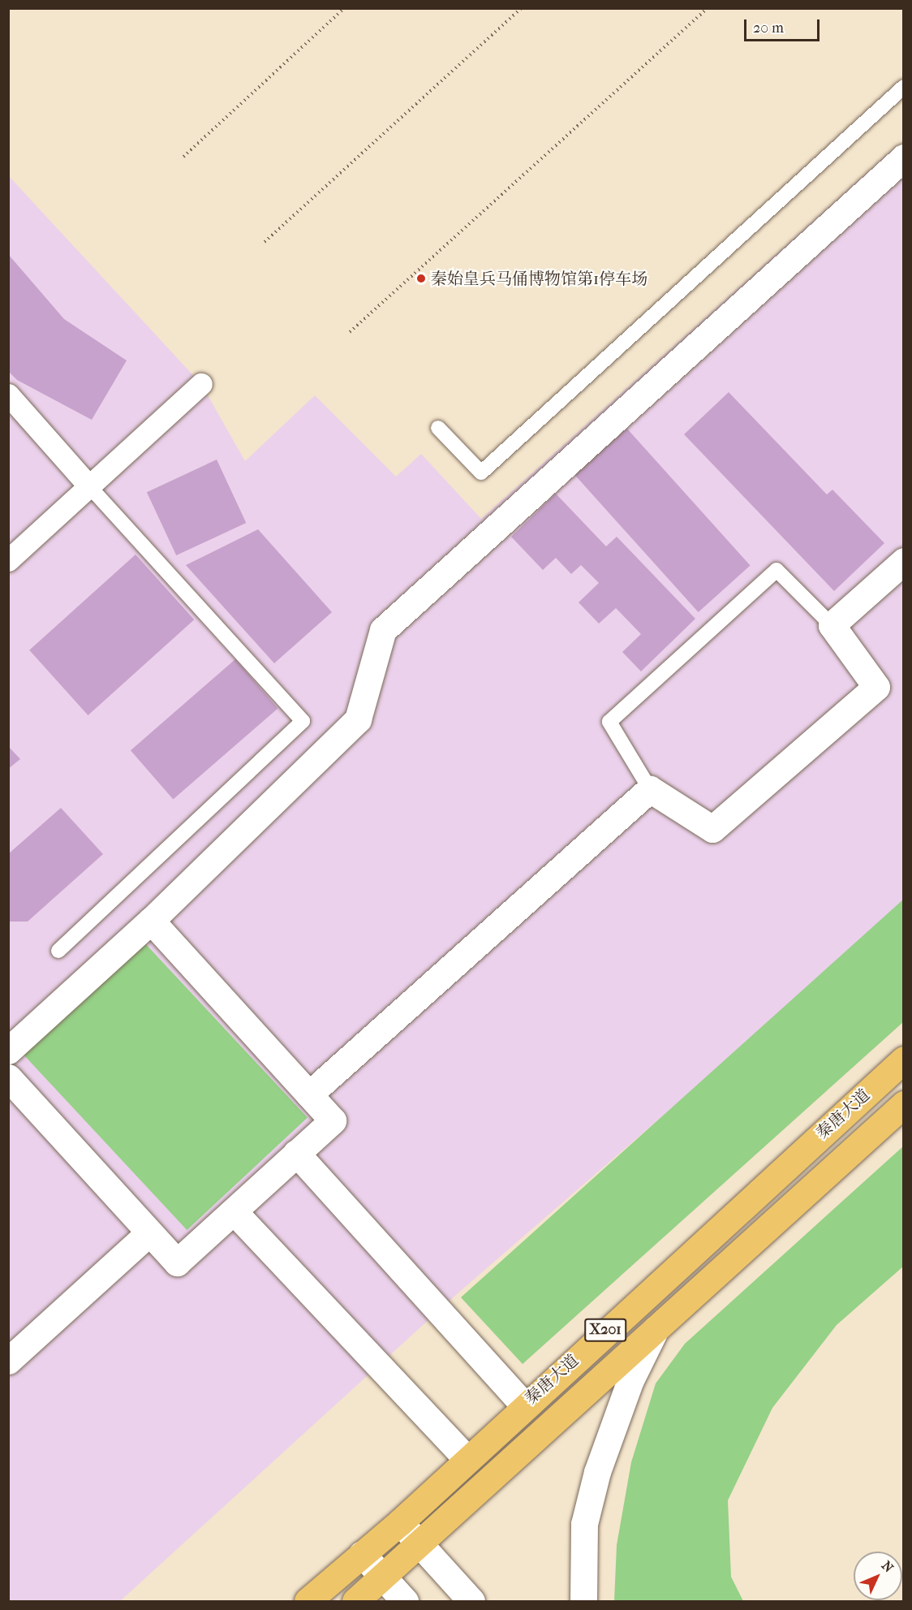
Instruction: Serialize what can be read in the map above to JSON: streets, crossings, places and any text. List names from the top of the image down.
{
  "streets": {
    "main road": ["秦唐大道", "X201"]
  },
  "places": ["秦始皇兵马俑博物馆第1停车场"],
  "scale_bar": "20 m",
  "north": "top right"
}
